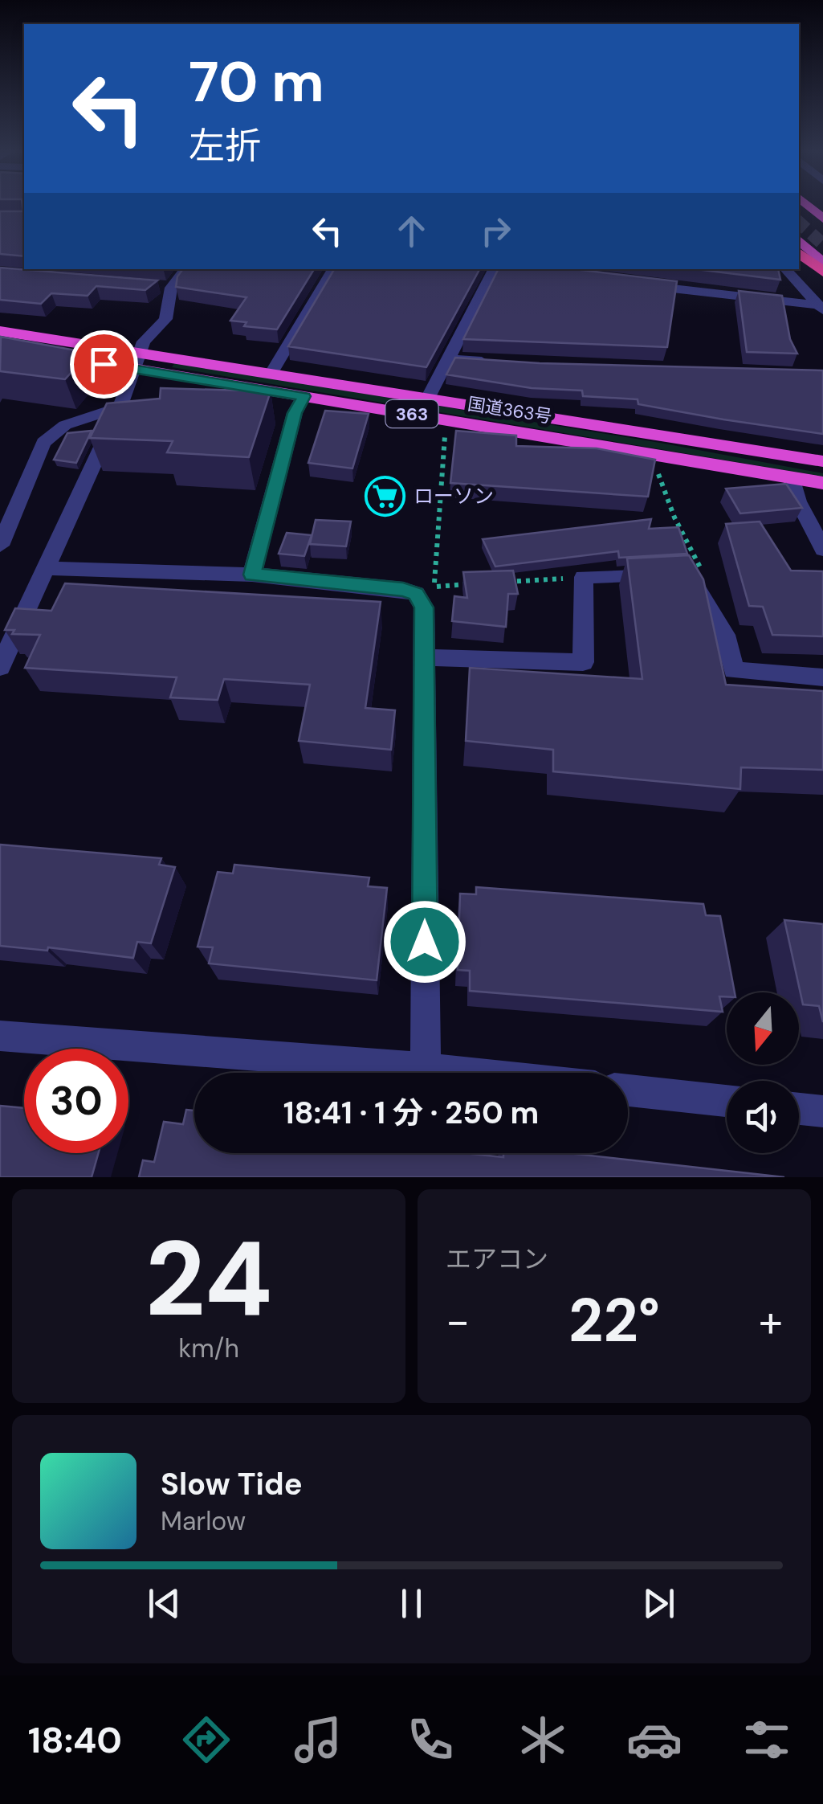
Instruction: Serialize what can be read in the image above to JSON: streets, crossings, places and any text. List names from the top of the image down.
{
  "streets": {
    "highway": ["国道363号", "363"]
  },
  "places": {
    "supermarket": ["ローソン"]
  },
  "north": "bottom",
  "page": {
    "turn": ["70 m", "左折"],
    "limit": "30",
    "trip": "18:41 · 1 分 · 250 m",
    "tile": [
      ["24", "km/h"],
      "エアコン"
    ],
    "heat": ["−", "22°", "+"],
    "song": ["Slow Tide", "Marlow"],
    "tabs": "18:40"
  }
}
